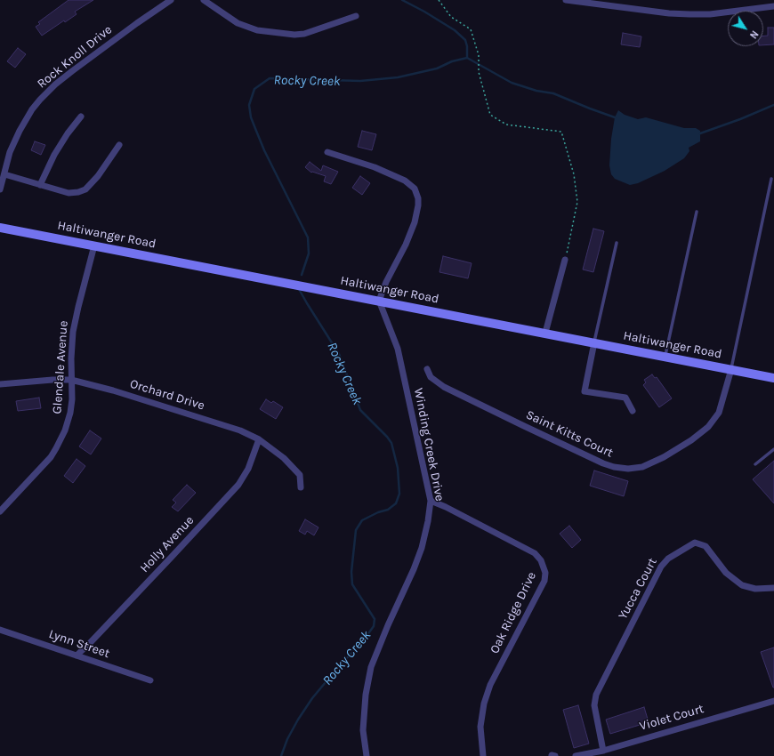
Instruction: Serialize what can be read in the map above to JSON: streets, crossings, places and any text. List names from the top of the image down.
{
  "streets": {
    "street": [
      "Rock Knoll Drive",
      "Haltiwanger Road",
      "Glendale Avenue",
      "Orchard Drive",
      "Saint Kitts Court",
      "Winding Creek Drive",
      "Holly Avenue",
      "Yucca Court",
      "Oak Ridge Drive",
      "Lynn Street",
      "Violet Court"
    ]
  },
  "crossings": [
    ["Haltiwanger Road", "Glendale Avenue"],
    ["Haltiwanger Road", "Saint Kitts Court"],
    ["Haltiwanger Road", "Winding Creek Drive"],
    ["Glendale Avenue", "Orchard Drive"],
    ["Orchard Drive", "Holly Avenue"],
    ["Winding Creek Drive", "Oak Ridge Drive"],
    ["Holly Avenue", "Lynn Street"],
    ["Yucca Court", "Violet Court"]
  ],
  "water": ["Rocky Creek"],
  "north": "bottom right"
}
